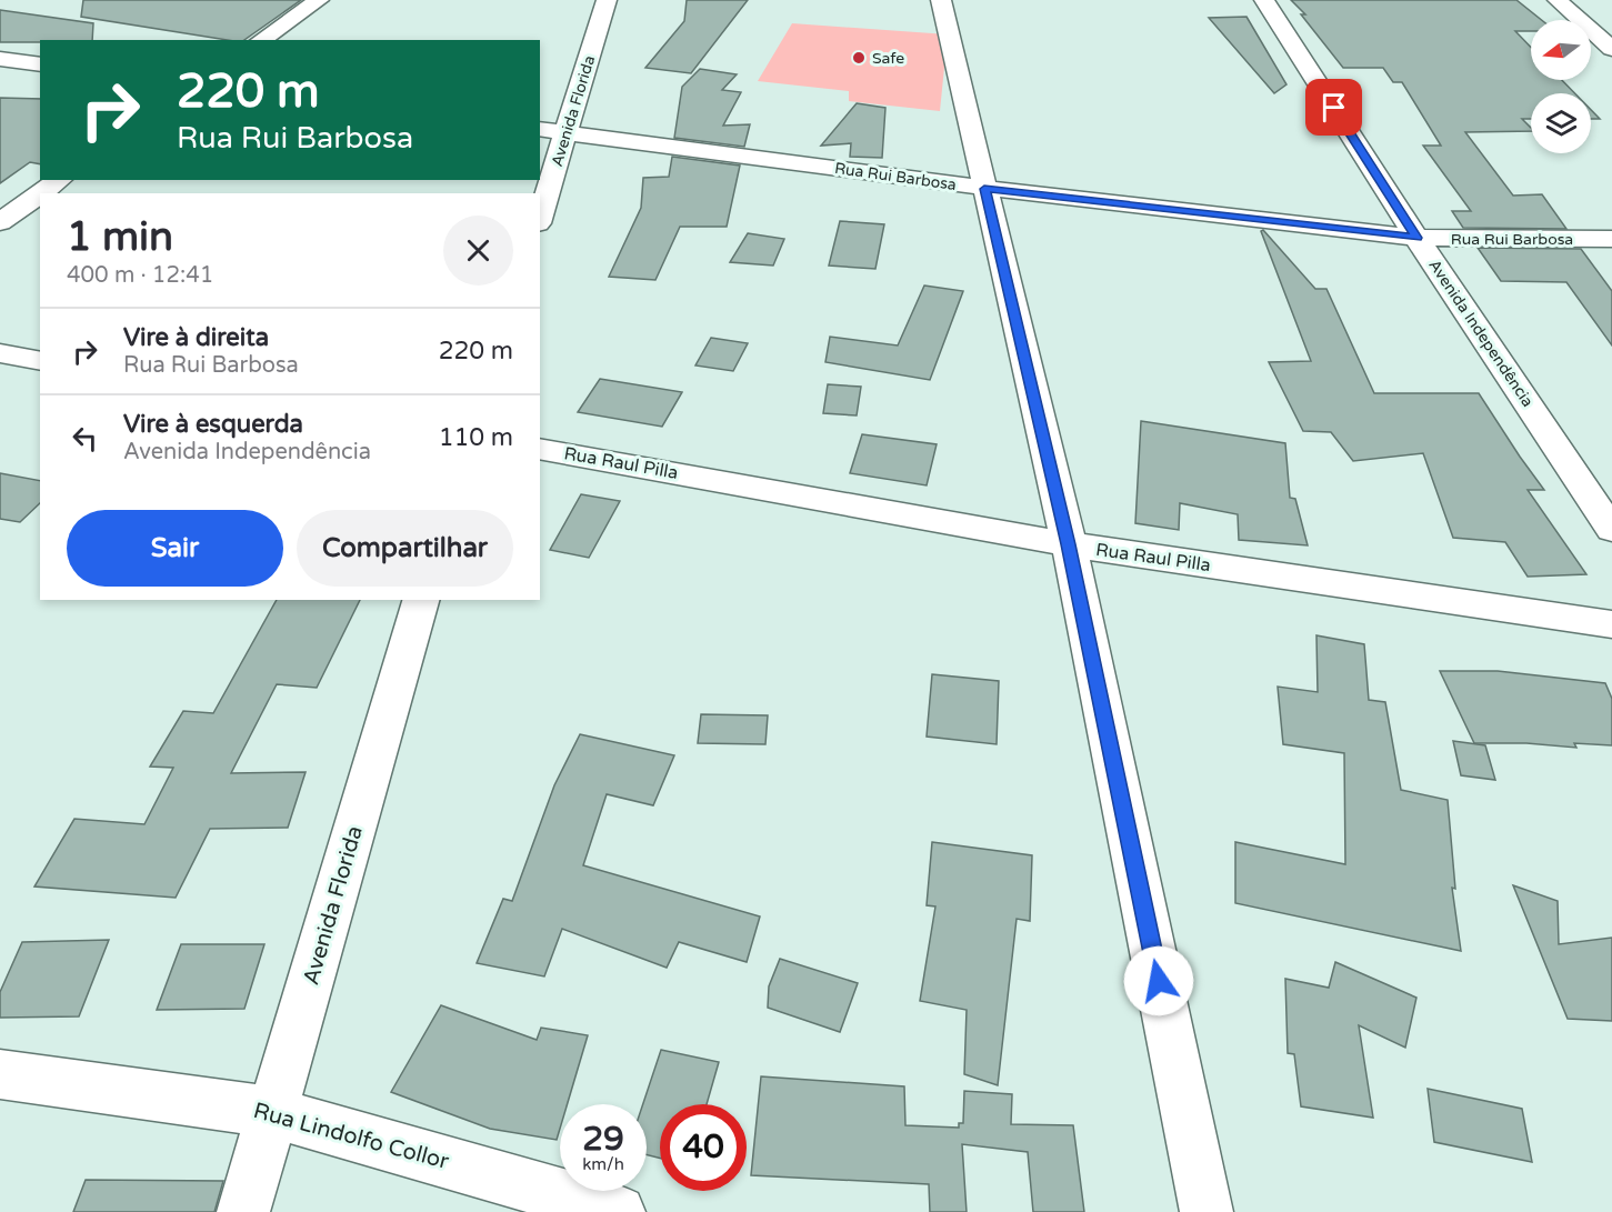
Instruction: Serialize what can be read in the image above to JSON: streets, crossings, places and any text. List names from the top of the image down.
{
  "streets": {
    "street": [
      "Avenida Florida",
      "Rua Rui Barbosa",
      "Avenida Independência",
      "Rua Raul Pilla",
      "Rua Lindolfo Collor"
    ]
  },
  "crossings": [
    ["Avenida Florida", "Rua Rui Barbosa"],
    ["Avenida Florida", "Rua Lindolfo Collor"],
    ["Rua Rui Barbosa", "Avenida Independência"]
  ],
  "places": ["Safe"],
  "north": "left",
  "page": {
    "turn": ["220 m", "Rua Rui Barbosa"],
    "heading": ["1 min", "400 m · 12:41"],
    "list": [
      {
        "name": "Vire à direita",
        "note": "Rua Rui Barbosa",
        "value": "220 m"
      },
      {
        "name": "Vire à esquerda",
        "note": "Avenida Independência",
        "value": "110 m"
      }
    ],
    "buttons": ["Sair", "Compartilhar"],
    "speed": "29 km/h",
    "limit": "40"
  }
}
